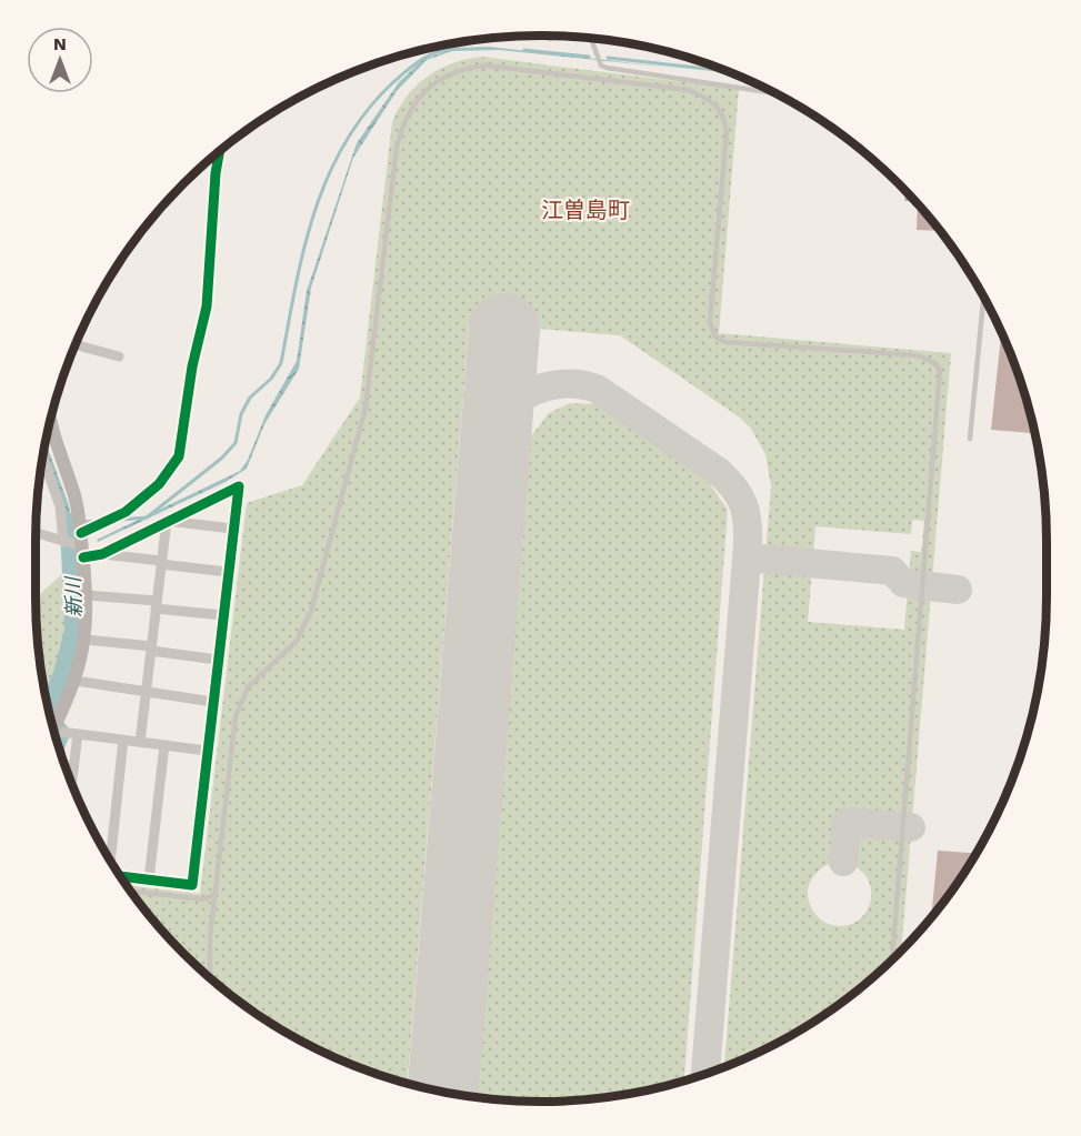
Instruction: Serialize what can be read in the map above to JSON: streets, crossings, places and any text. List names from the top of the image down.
{
  "districts": ["江曽島町"],
  "water": ["新川"],
  "north": "top"
}
